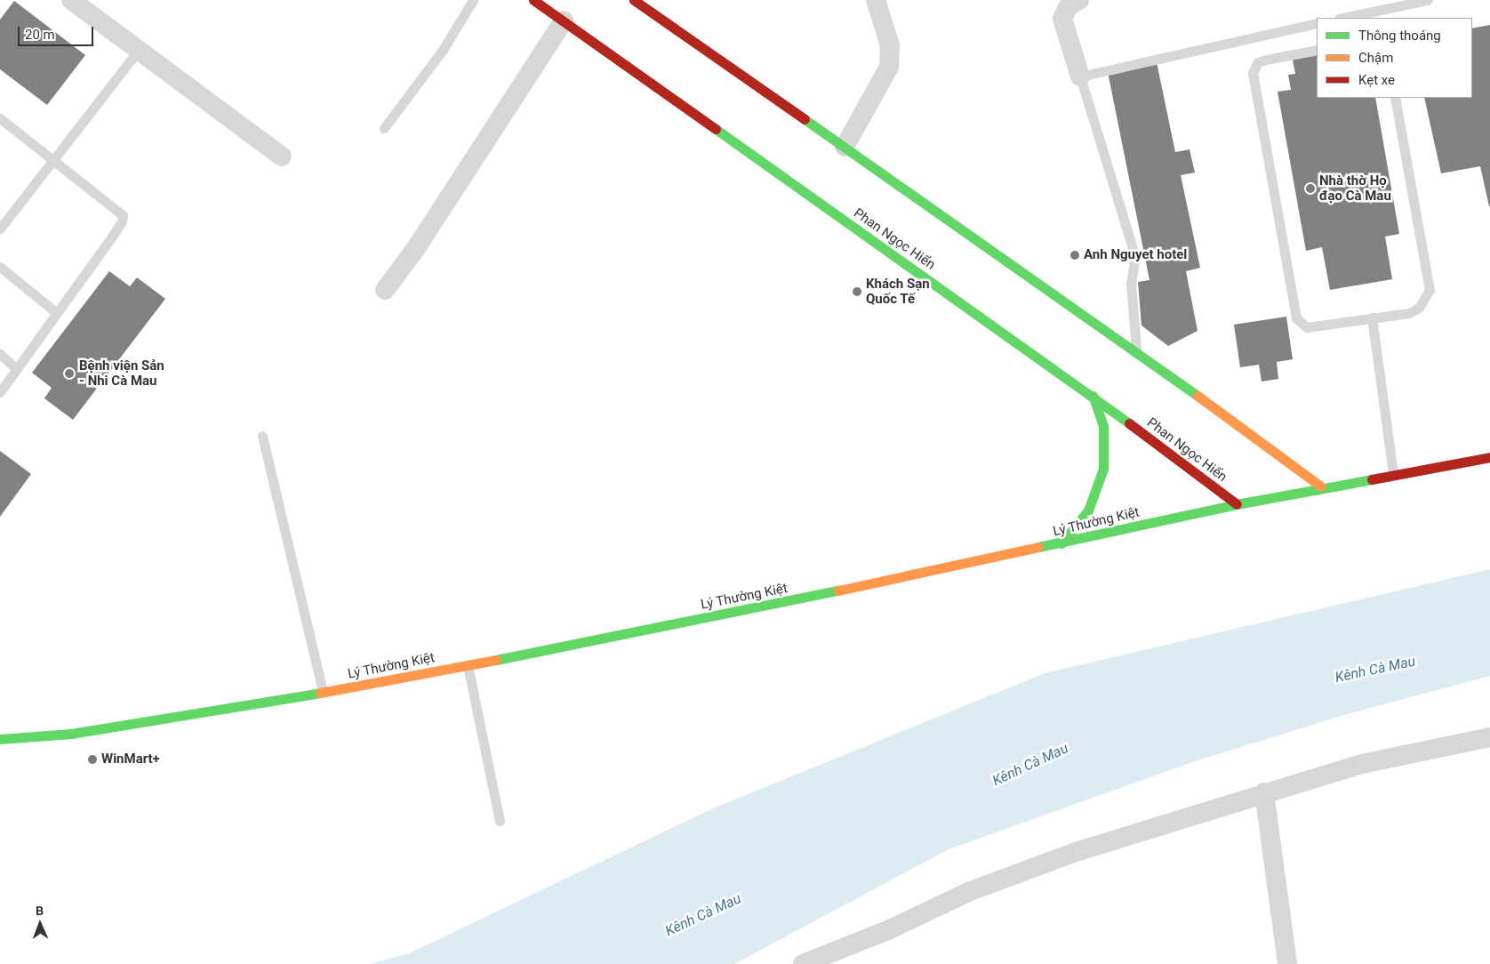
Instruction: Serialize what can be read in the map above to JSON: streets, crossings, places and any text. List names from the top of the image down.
{
  "streets": {
    "highway": ["Phan Ngọc Hiển", "Lý Thường Kiệt"]
  },
  "crossings": [
    ["Phan Ngọc Hiển", "Lý Thường Kiệt"]
  ],
  "water": ["Kênh Cà Mau"],
  "places": [
    "Nhà thờ Họ đạo Cà Mau",
    "Anh Nguyet hotel",
    "Khách Sạn Quốc Tế",
    "Bệnh viện Sản - Nhi Cà Mau",
    "WinMart+"
  ],
  "legend": ["Thông thoáng", "Chậm", "Kẹt xe"],
  "scale_bar": "20 m",
  "north": "top"
}
